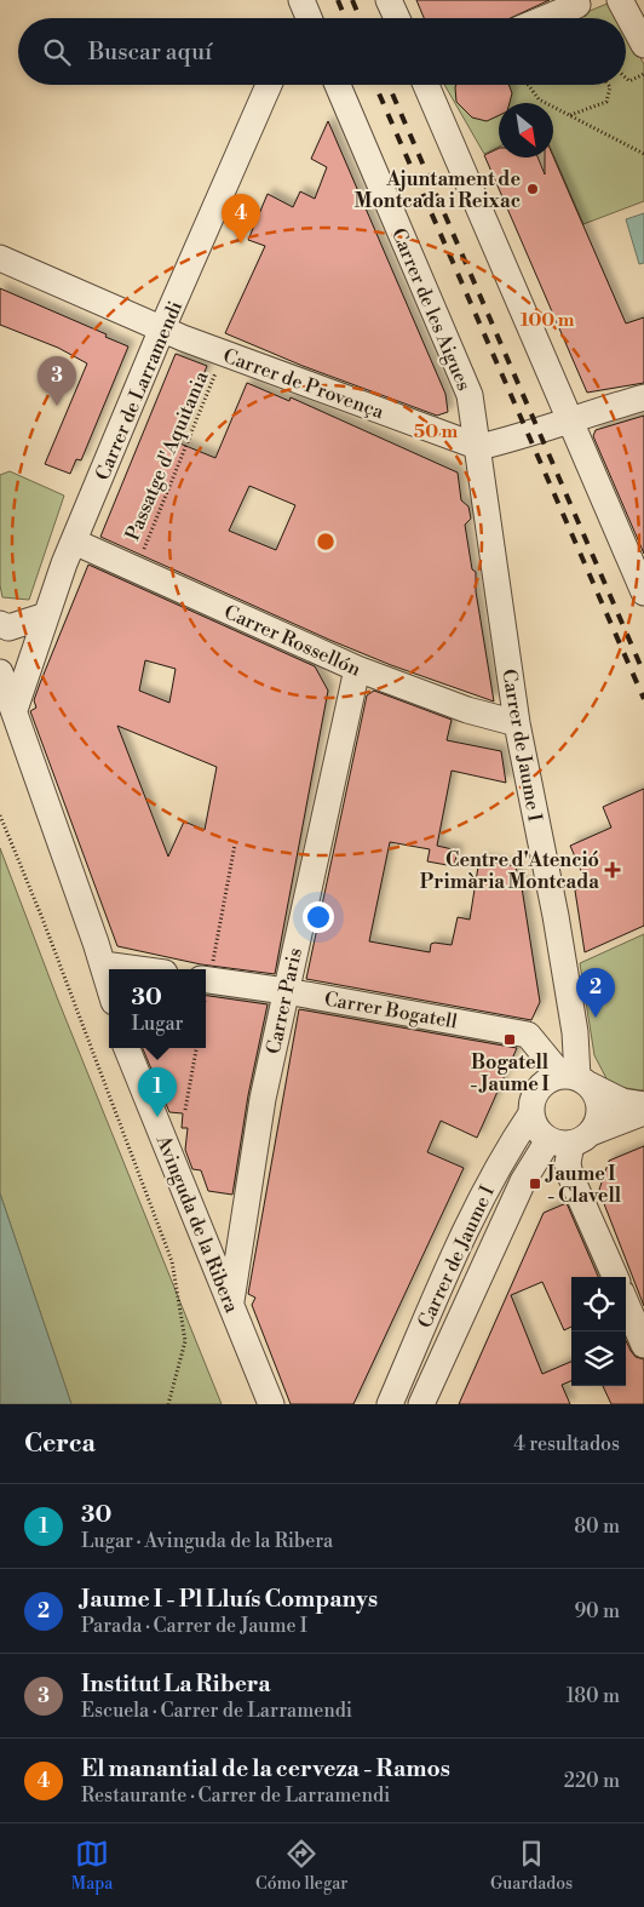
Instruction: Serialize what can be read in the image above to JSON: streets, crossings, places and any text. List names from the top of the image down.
{
  "streets": {
    "street": [
      "Carrer de les Aigues",
      "Carrer de Provença",
      "Carrer de Larramendi",
      "Carrer Rossellón",
      "Carrer de Jaume I",
      "Carrer Paris",
      "Carrer Bogatell",
      "Avinguda de la Ribera"
    ],
    "path": ["Passatge d'Aquitania"]
  },
  "crossings": [
    ["Carrer de les Aigues", "Carrer de Provença"],
    ["Carrer de les Aigues", "Carrer de Jaume I"],
    ["Carrer de Provença", "Carrer de Larramendi"],
    ["Carrer de Provença", "Passatge d'Aquitania"],
    ["Carrer de Provença", "Carrer de Jaume I"],
    ["Carrer de Larramendi", "Carrer Rossellón"],
    ["Passatge d'Aquitania", "Carrer Rossellón"],
    ["Carrer Rossellón", "Carrer de Jaume I"],
    ["Carrer Rossellón", "Carrer Paris"],
    ["Carrer de Jaume I", "Carrer Bogatell"],
    ["Carrer Paris", "Carrer Bogatell"],
    ["Carrer Paris", "Avinguda de la Ribera"]
  ],
  "places": {
    "other": ["Ajuntament de Montcada i Reixac"],
    "health": ["Centre d'Atenció Primària Montcada"],
    "transit": ["Bogatell - Jaume I", "Jaume I - Clavell"]
  },
  "north": "bottom right",
  "page": {
    "search": "Buscar aquí",
    "pins": [
      "4",
      "3",
      "2",
      "1"
    ],
    "popup": ["30", "Lugar"],
    "heading": ["Cerca", "4 resultados"],
    "list": [
      {
        "mark": "1",
        "name": "30",
        "note": "Lugar · Avinguda de la Ribera",
        "value": "80 m"
      },
      {
        "mark": "2",
        "name": "Jaume I - Pl Lluís Companys",
        "note": "Parada · Carrer de Jaume I",
        "value": "90 m"
      },
      {
        "mark": "3",
        "name": "Institut La Ribera",
        "note": "Escuela · Carrer de Larramendi",
        "value": "180 m"
      },
      {
        "mark": "4",
        "name": "El manantial de la cerveza - Ramos",
        "note": "Restaurante · Carrer de Larramendi",
        "value": "220 m"
      }
    ],
    "nav": ["Mapa", "Cómo llegar", "Guardados"]
  },
  "rings": ["100 m", "50 m"]
}
